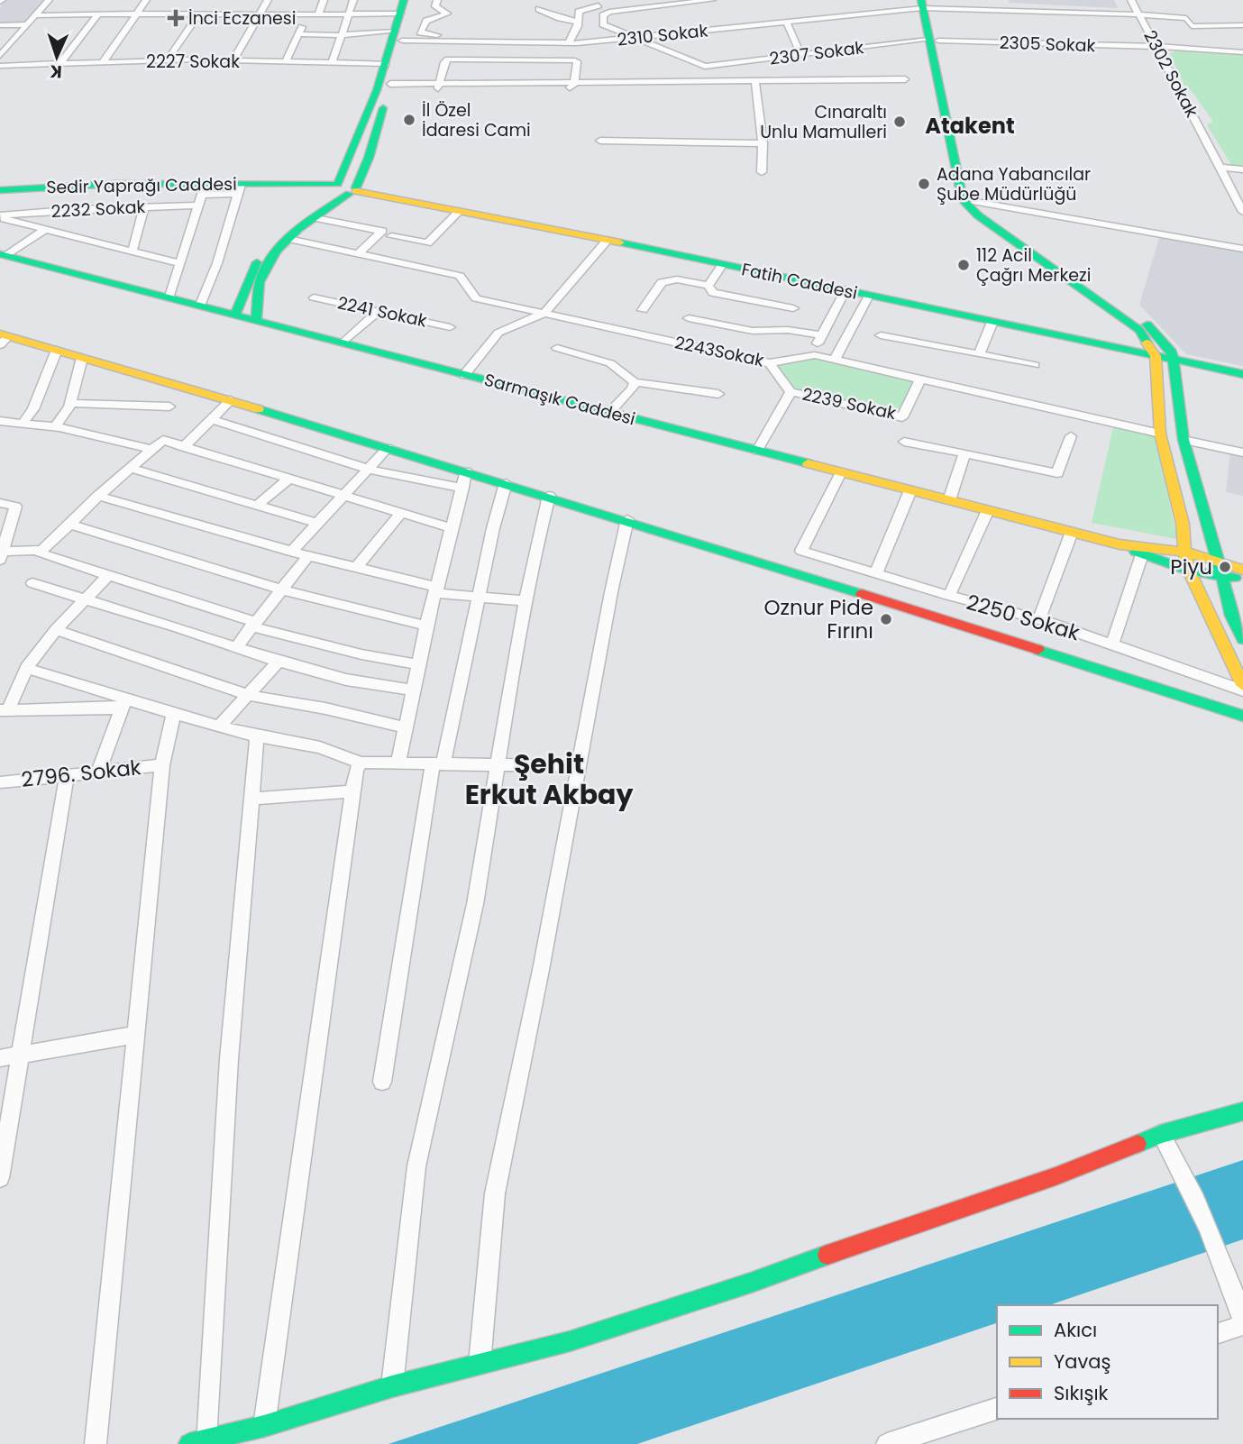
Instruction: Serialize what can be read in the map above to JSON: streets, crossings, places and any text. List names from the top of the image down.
{
  "streets": {
    "street": [
      "2310 Sokak",
      "2305 Sokak",
      "2307 Sokak",
      "2227 Sokak",
      "2302 Sokak",
      "Sedir Yaprağı Caddesi",
      "2232 Sokak",
      "Fatih Caddesi",
      "2241 Sokak",
      "2243Sokak",
      "Sarmaşık Caddesi",
      "2239 Sokak",
      "2250 Sokak",
      "2796. Sokak"
    ]
  },
  "crossings": [
    ["2310 Sokak", "2307 Sokak"],
    ["2305 Sokak", "2307 Sokak"],
    ["2305 Sokak", "2302 Sokak"],
    ["Sedir Yaprağı Caddesi", "Fatih Caddesi"],
    ["2243Sokak", "2239 Sokak"],
    ["Sarmaşık Caddesi", "2250 Sokak"]
  ],
  "districts": ["Atakent", "Şehit Erkut Akbay"],
  "places": {
    "health": ["İnci Eczanesi"],
    "other": [
      "İl Özel İdaresi Cami",
      "Cınaraltı Unlu Mamulleri",
      "Adana Yabancılar Şube Müdürlüğü",
      "112 Acil Çağrı Merkezi",
      "Piyu",
      "Oznur Pide Fırını"
    ]
  },
  "legend": ["Akıcı", "Yavaş", "Sıkışık"],
  "north": "bottom"
}
